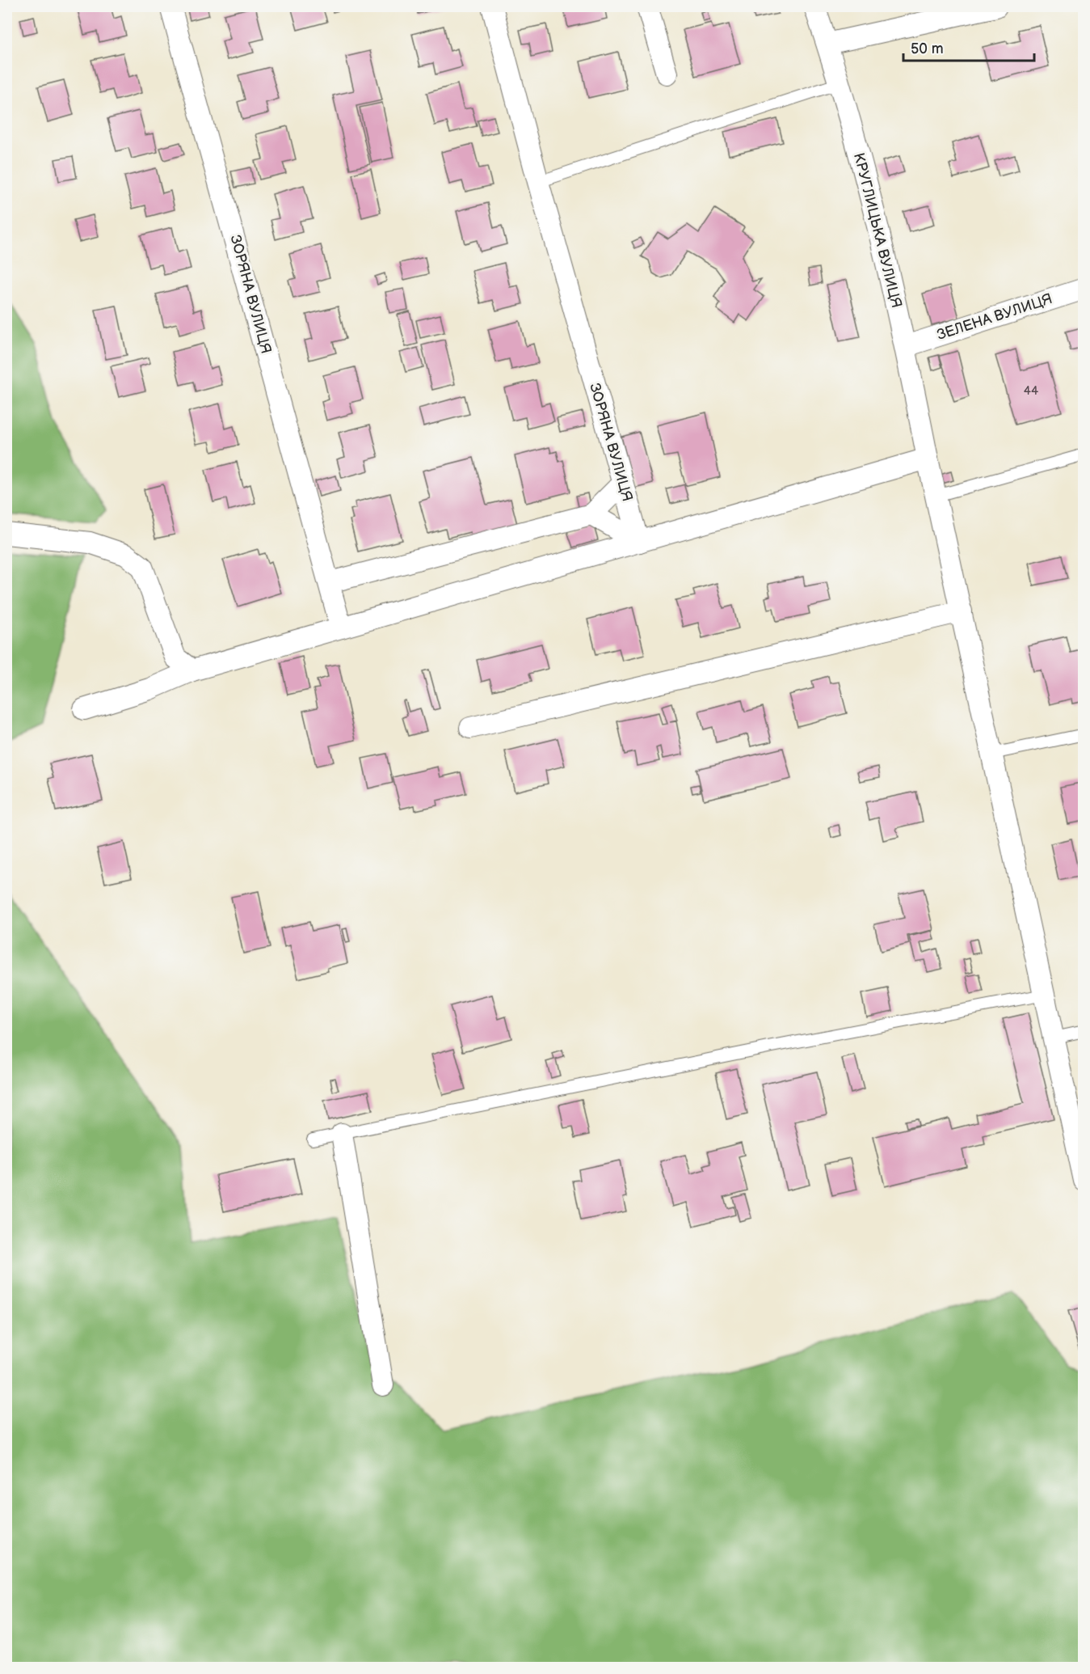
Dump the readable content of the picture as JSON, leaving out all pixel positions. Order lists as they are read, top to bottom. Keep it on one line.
{"streets":{"street":["КРУГЛИЦЬКА ВУЛИЦЯ","ЗОРЯНА ВУЛИЦЯ","ЗЕЛЕНА ВУЛИЦЯ"]},"crossings":[["КРУГЛИЦЬКА ВУЛИЦЯ","ЗЕЛЕНА ВУЛИЦЯ"]],"house_numbers":["44"],"scale_bar":"50 m"}
